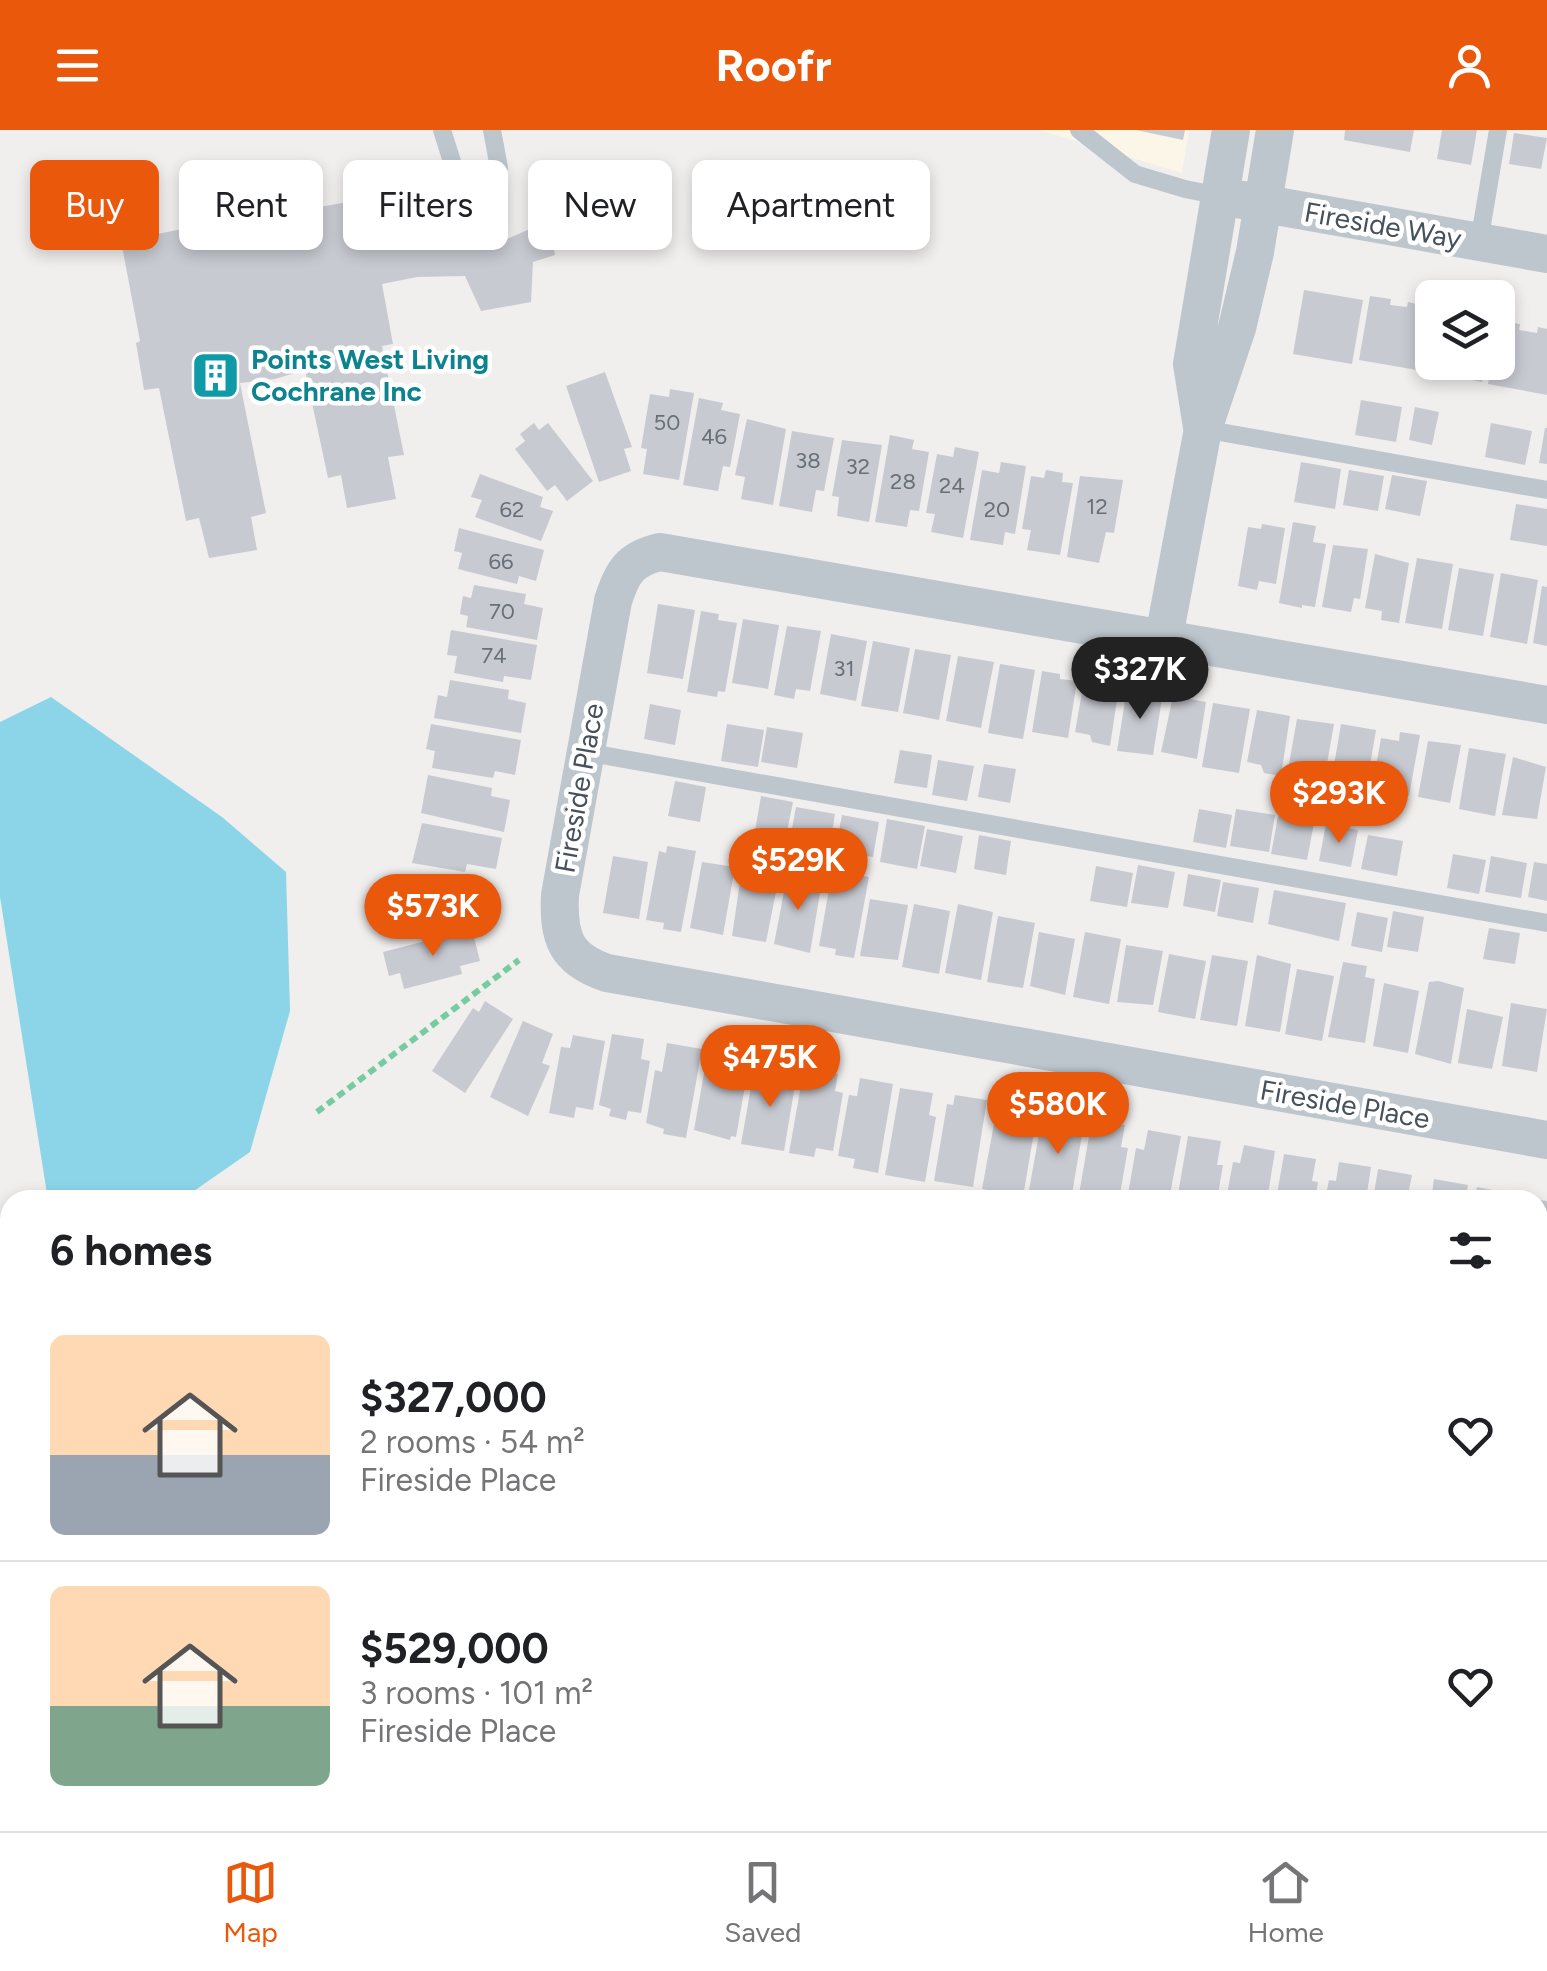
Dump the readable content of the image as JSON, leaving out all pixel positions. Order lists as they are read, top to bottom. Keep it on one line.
{"streets":{"street":["Fireside Way","Fireside Place"]},"places":{"building":["Points West Living Cochrane Inc"]},"house_numbers":["50","46","38","32","28","24","12","62","20","66","70","74","31"],"page":{"header":"Roofr","chip":["Buy","Rent","Filters","New","Apartment"],"price":["$327K","$293K","$529K","$573K","$475K","$580K"],"heading":"6 homes","list":[{"name":"$327,000","note":"2 rooms · 54 m² · Fireside Place"},{"name":"$529,000","note":"3 rooms · 101 m² · Fireside Place"}],"tabs":["Map","Saved","Home"]}}
